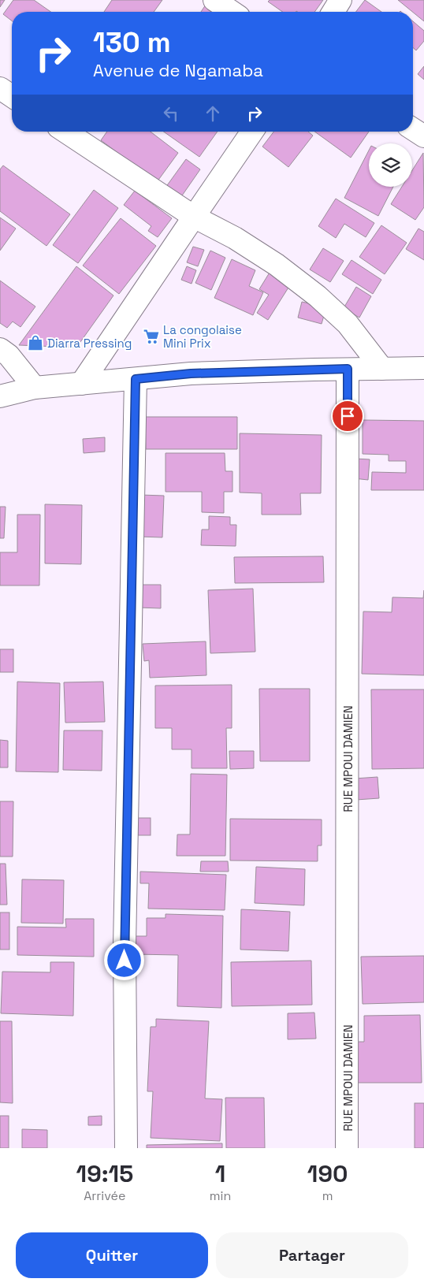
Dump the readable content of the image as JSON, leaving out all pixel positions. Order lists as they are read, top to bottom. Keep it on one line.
{"streets":{"street":["RUE MPOUI DAMIEN"]},"places":{"supermarket":["La congolaise Mini Prix"],"shop":["Diarra Pressing"]},"page":{"turn":["130 m","Avenue de Ngamaba"],"eta":["19:15","Arrivée","1","min","190","m"],"buttons":["Quitter","Partager"]}}
